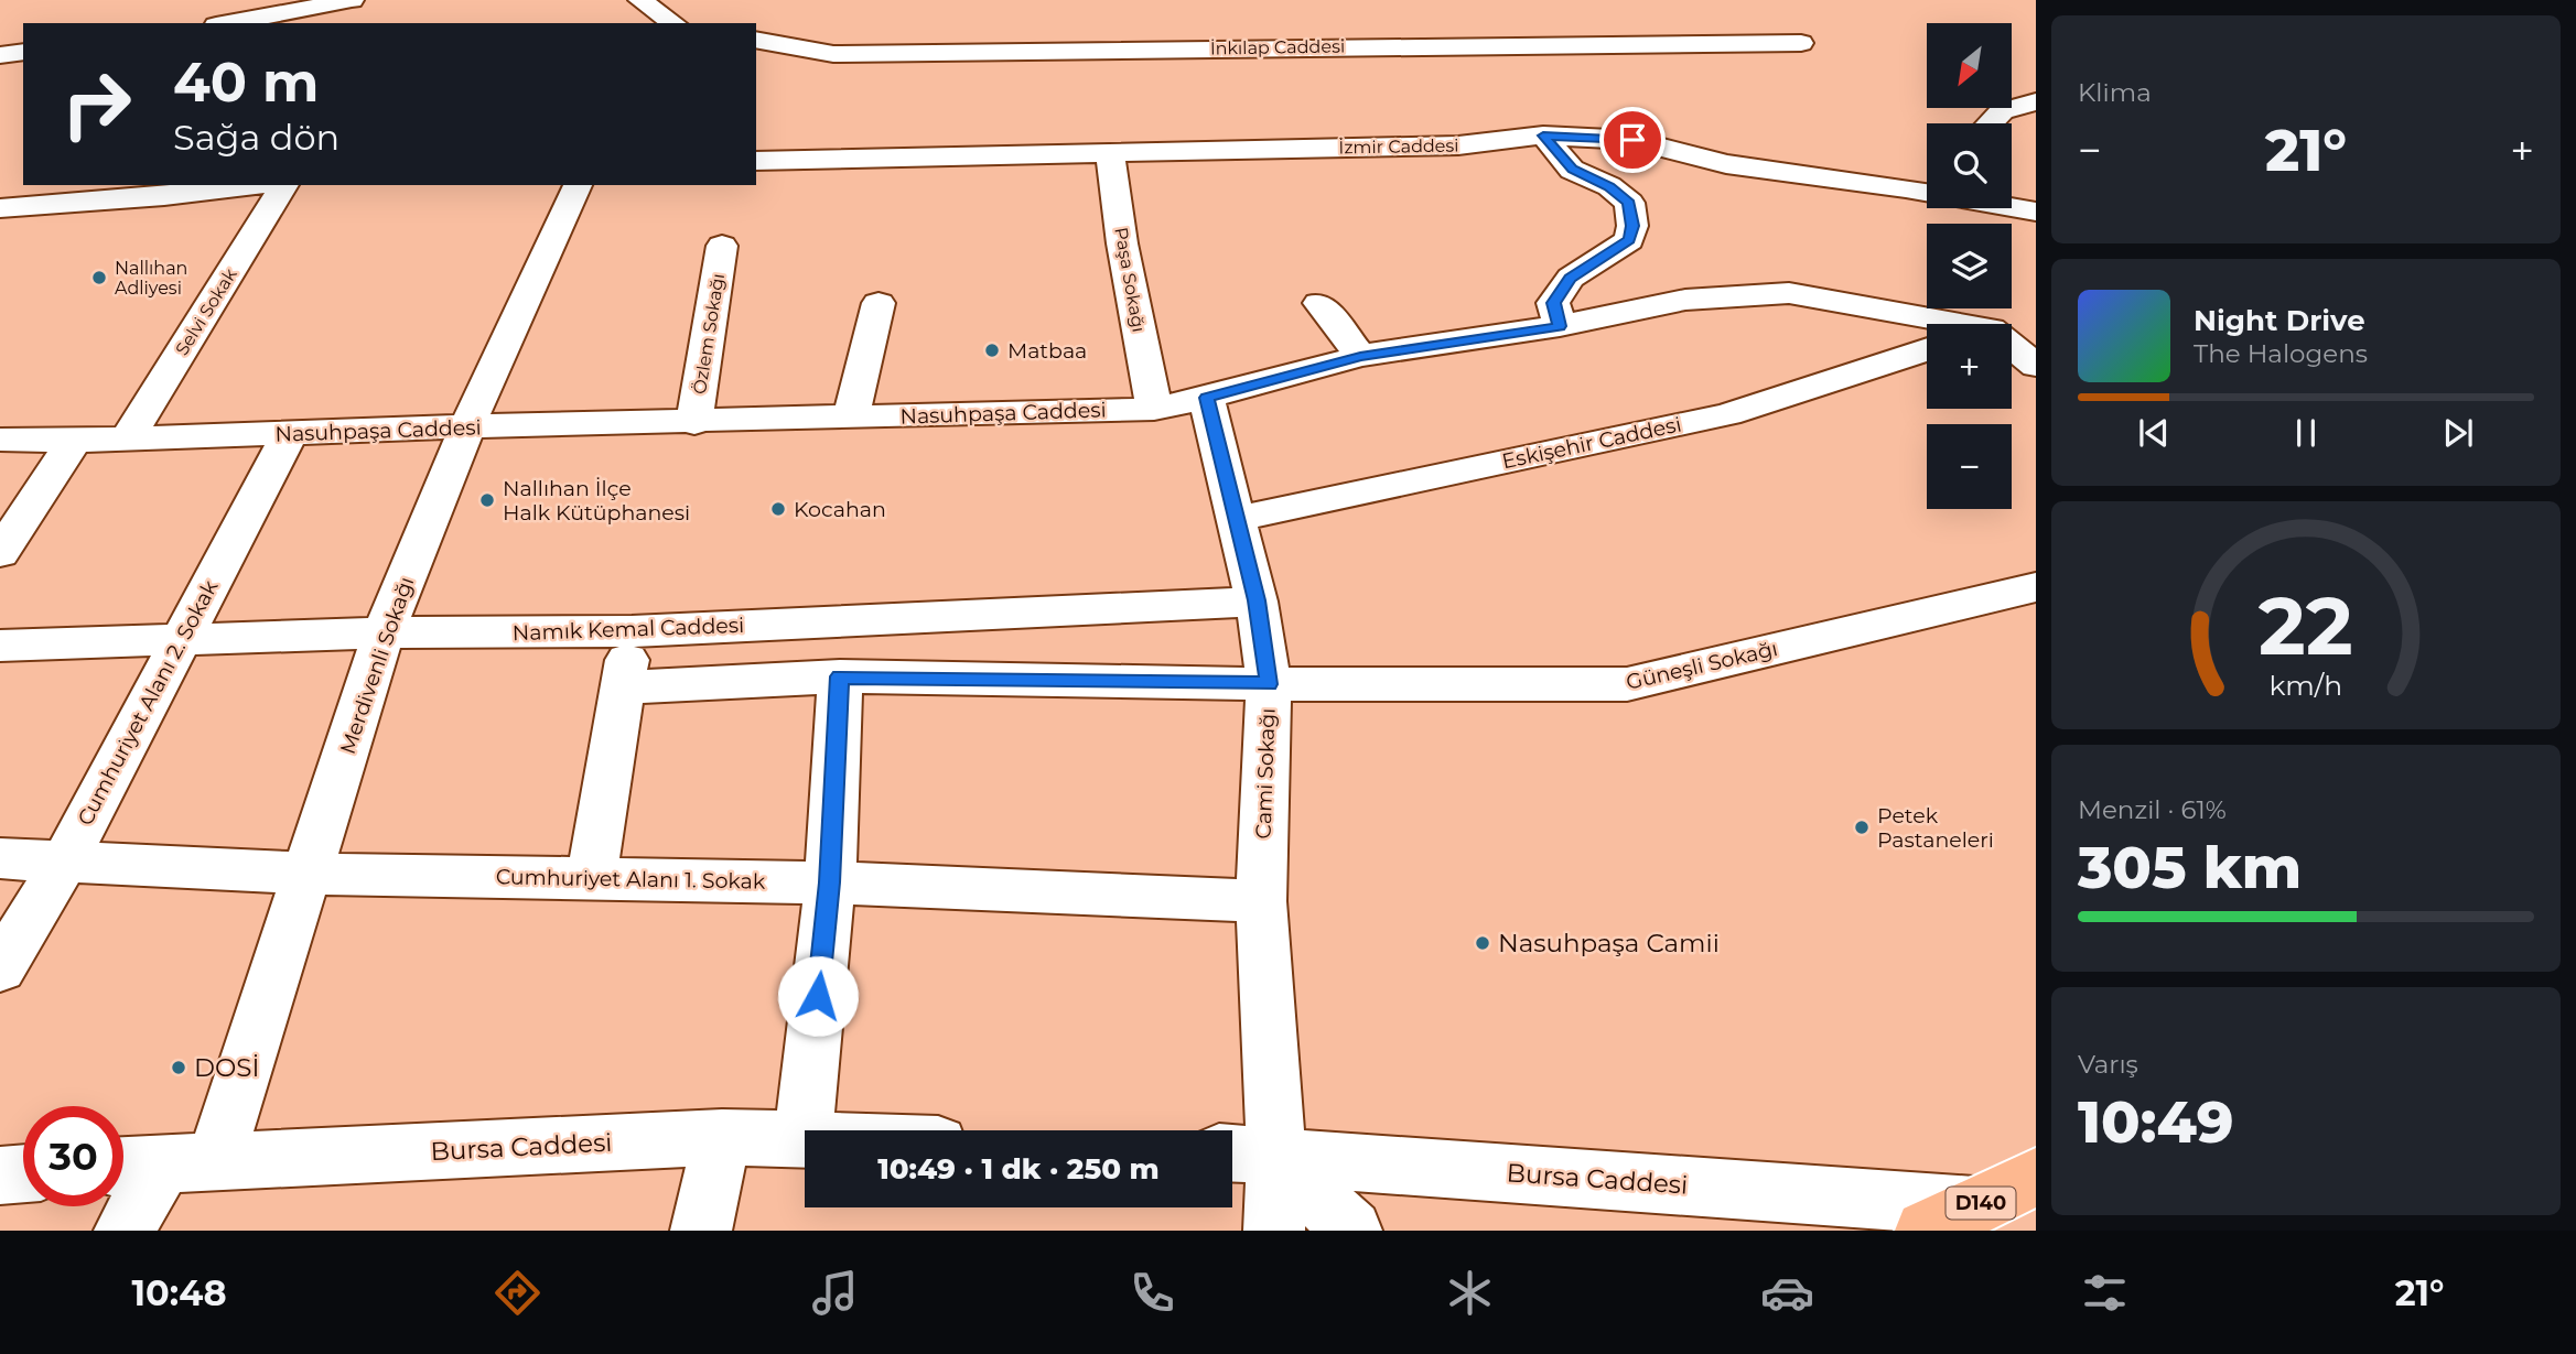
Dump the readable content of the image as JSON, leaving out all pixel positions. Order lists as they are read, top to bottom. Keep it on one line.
{"streets":{"main road":["D140"],"street":["İnkılap Caddesi","İzmir Caddesi","Paşa Sokağı","Selvi Sokak","Özlem Sokağı","Nasuhpaşa Caddesi","Eskişehir Caddesi","Namık Kemal Caddesi","Merdivenli Sokağı","Güneşli Sokağı","Cumhuriyet Alanı 2. Sokak","Cami Sokağı","Cumhuriyet Alanı 1. Sokak","Bursa Caddesi"]},"crossings":[["İzmir Caddesi","Paşa Sokağı"],["Paşa Sokağı","Nasuhpaşa Caddesi"],["Selvi Sokak","Nasuhpaşa Caddesi"],["Özlem Sokağı","Nasuhpaşa Caddesi"],["Nasuhpaşa Caddesi","Merdivenli Sokağı"],["Nasuhpaşa Caddesi","Cumhuriyet Alanı 2. Sokak"],["Nasuhpaşa Caddesi","Cami Sokağı"],["Eskişehir Caddesi","Cami Sokağı"],["Namık Kemal Caddesi","Merdivenli Sokağı"],["Namık Kemal Caddesi","Cumhuriyet Alanı 2. Sokak"],["Namık Kemal Caddesi","Cami Sokağı"],["Merdivenli Sokağı","Cumhuriyet Alanı 1. Sokak"],["Merdivenli Sokağı","Bursa Caddesi"],["Güneşli Sokağı","Cami Sokağı"],["Cumhuriyet Alanı 2. Sokak","Cumhuriyet Alanı 1. Sokak"],["Cami Sokağı","Cumhuriyet Alanı 1. Sokak"],["Cami Sokağı","Bursa Caddesi"],["Bursa Caddesi","D140"]],"places":["Nallıhan Adliyesi","Matbaa","Nallıhan İlçe Halk Kütüphanesi","Kocahan","Petek Pastaneleri","Nasuhpaşa Camii","DOSİ"],"north":"bottom left","page":{"tile":["Klima",["Menzil · 61%","305 km"],["Varış","10:49"]],"map_buttons":["+","−"],"turn":["40 m","Sağa dön"],"heat":["−","21°","+"],"song":["Night Drive","The Halogens"],"limit":"30","trip":"10:49 · 1 dk · 250 m","tabs":["10:48","21°"],"gauge":["22","km/h"]}}
